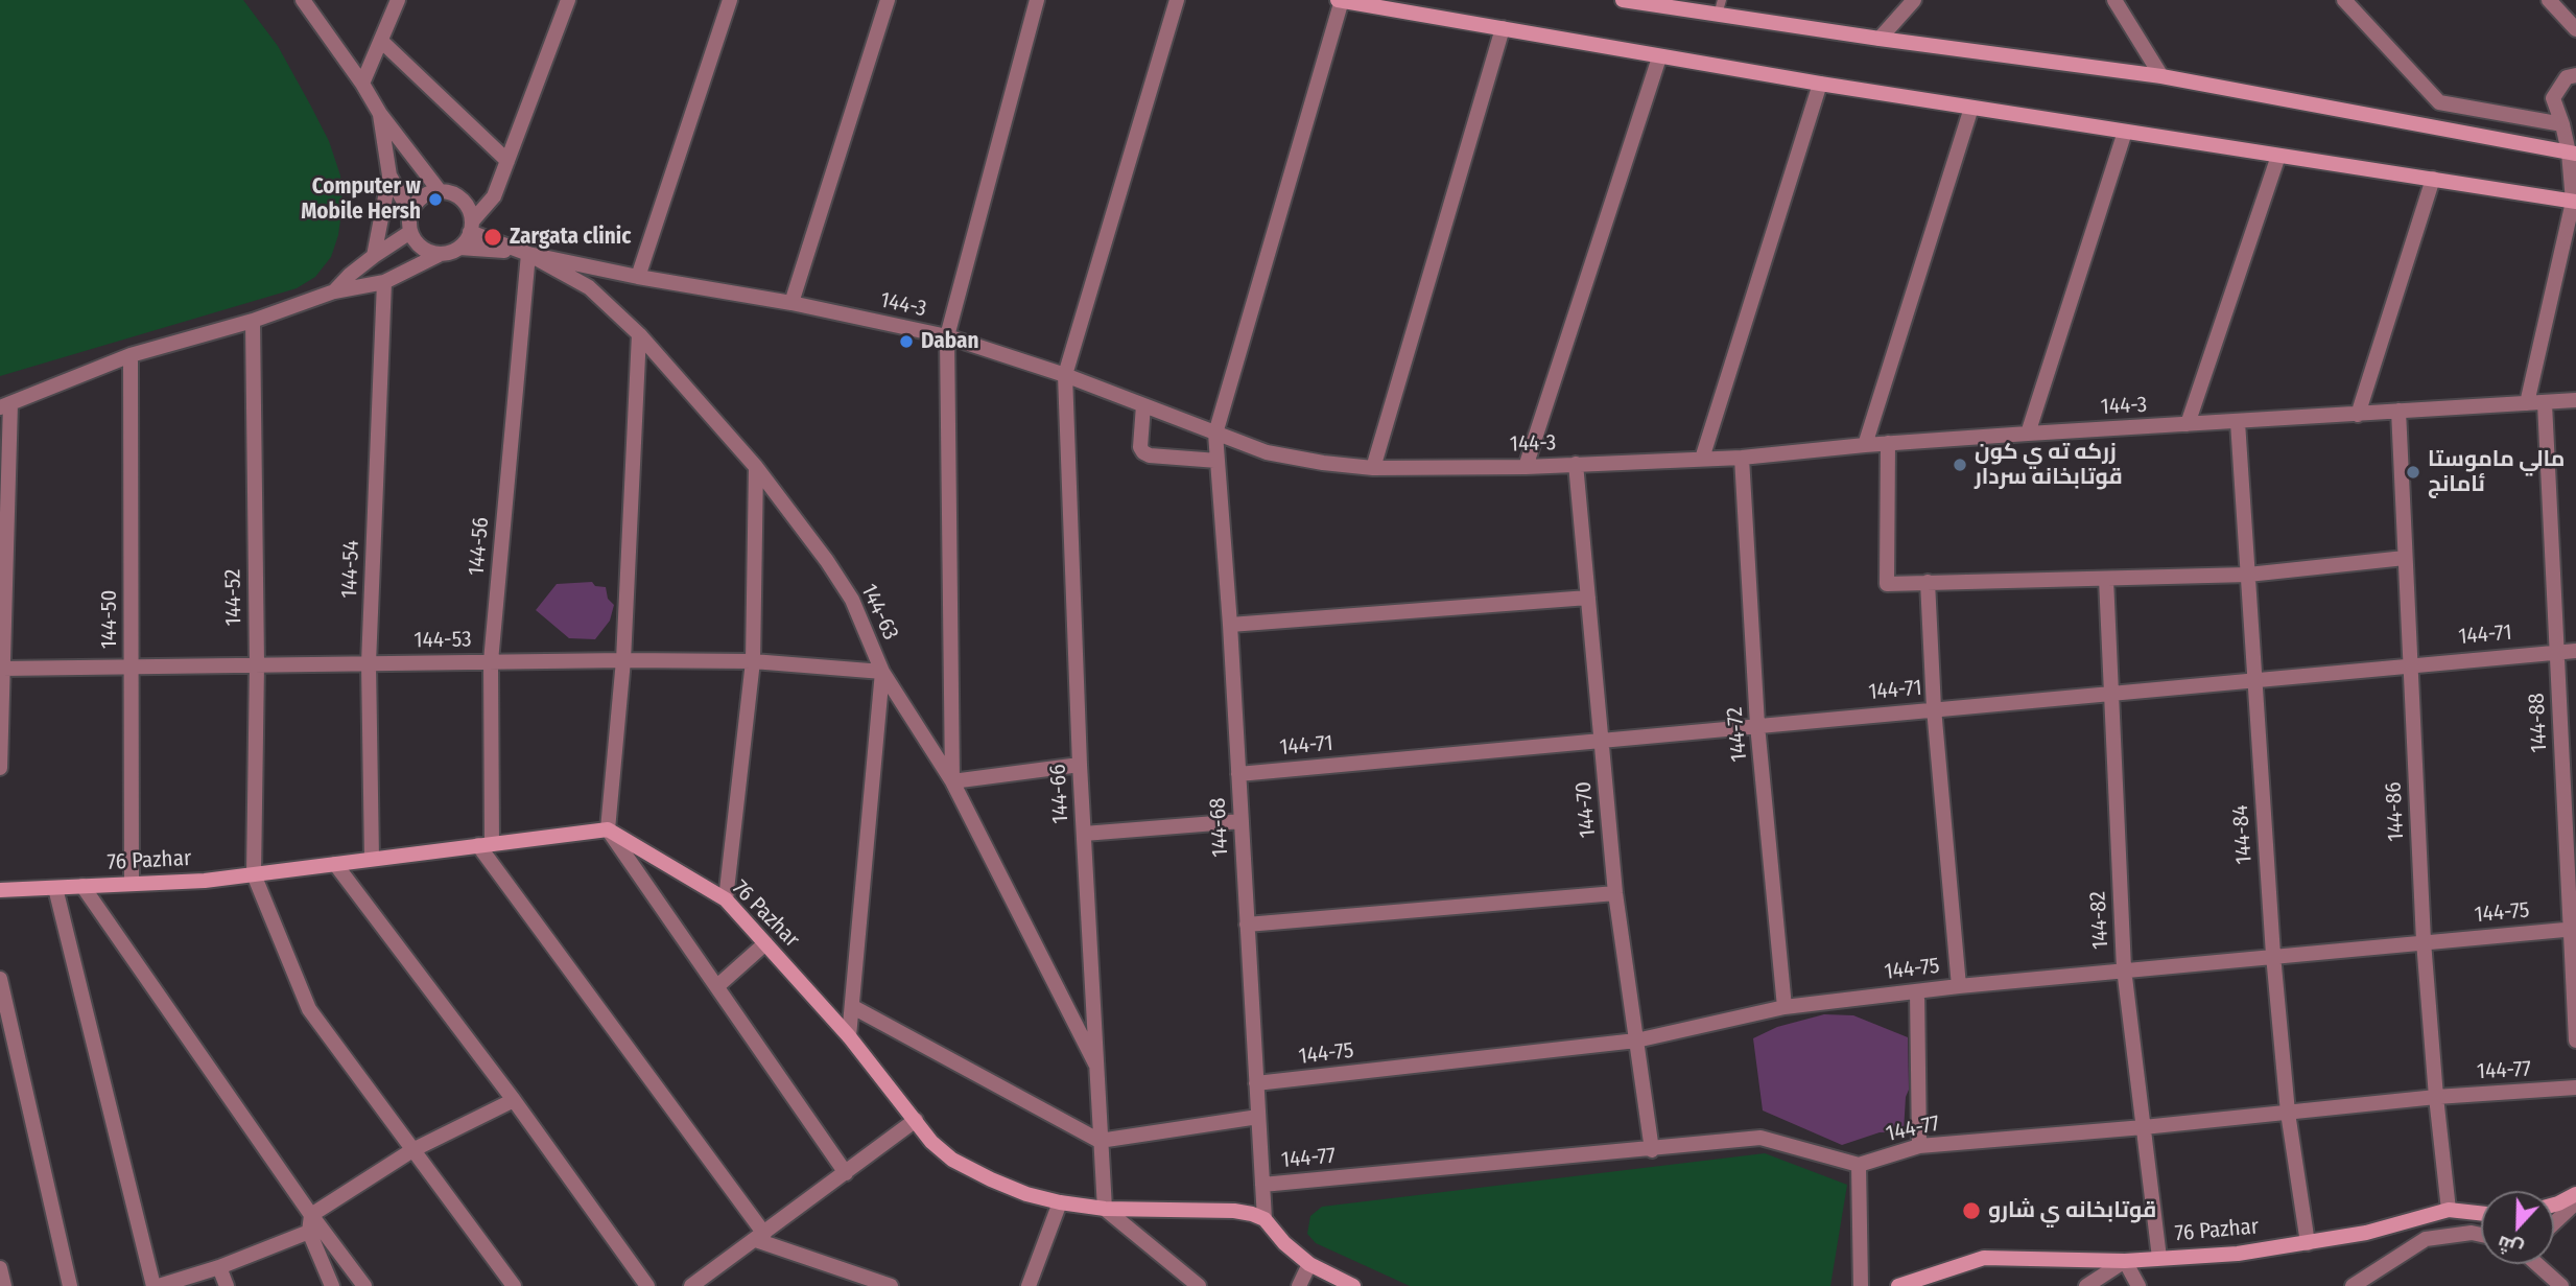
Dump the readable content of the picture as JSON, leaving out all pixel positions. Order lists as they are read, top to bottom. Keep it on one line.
{"streets":{"street":["144-3","144-56","144-54","144-52","144-63","144-50","144-71","144-53","144-88","144-72","144-66","144-70","144-86","144-68","144-84","76 Pazhar","144-75","144-82","144-77"]},"crossings":[["144-3","144-56"],["144-3","144-63"],["144-3","144-88"],["144-3","144-72"],["144-3","144-66"],["144-3","144-70"],["144-3","144-86"],["144-3","144-68"],["144-3","144-84"],["144-56","144-63"],["144-56","144-53"],["144-56","76 Pazhar"],["144-54","144-53"],["144-54","76 Pazhar"],["144-52","144-53"],["144-52","76 Pazhar"],["144-63","144-53"],["144-63","144-66"],["144-50","144-53"],["144-50","76 Pazhar"],["144-71","144-88"],["144-71","144-72"],["144-71","144-70"],["144-71","144-86"],["144-71","144-68"],["144-71","144-84"],["144-71","144-82"],["144-88","144-75"],["144-72","144-75"],["144-66","76 Pazhar"],["144-70","144-75"],["144-70","144-77"],["144-86","76 Pazhar"],["144-86","144-75"],["144-86","144-77"],["144-68","76 Pazhar"],["144-68","144-75"],["144-68","144-77"],["144-84","76 Pazhar"],["144-84","144-75"],["144-84","144-77"],["76 Pazhar","144-82"],["144-75","144-82"],["144-82","144-77"]],"places":["Computer w Mobile Hersh","Zargata clinic","Daban","زركه ته ي كون قوتابخانه سردار","مالي ماموستا ئامانج","قوتابخانه ي شارو"],"north":"bottom"}
